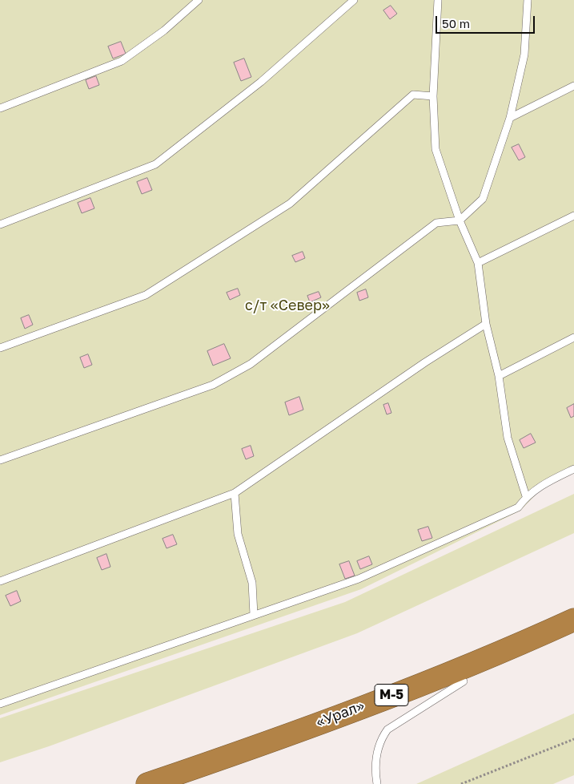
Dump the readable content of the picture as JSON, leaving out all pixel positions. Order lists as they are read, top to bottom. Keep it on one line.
{"streets":{"highway":["М-5","«Урал»"]},"parks":["с/т «Север»"],"scale_bar":"50 m"}
